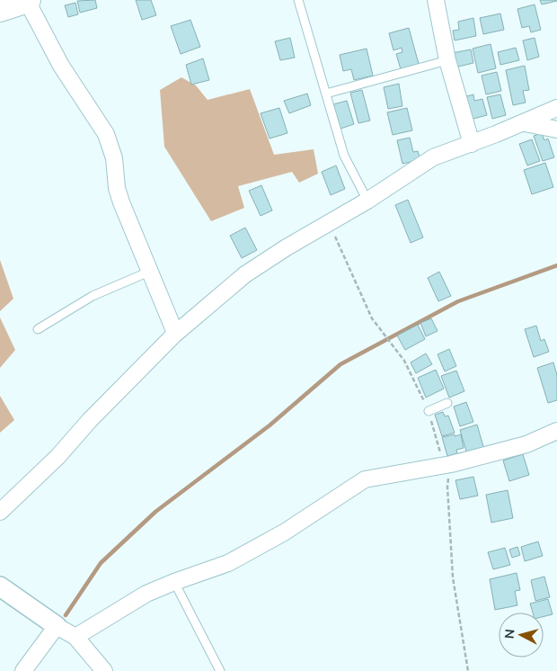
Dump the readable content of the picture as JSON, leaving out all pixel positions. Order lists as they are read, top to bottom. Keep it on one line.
{"north":"left"}
